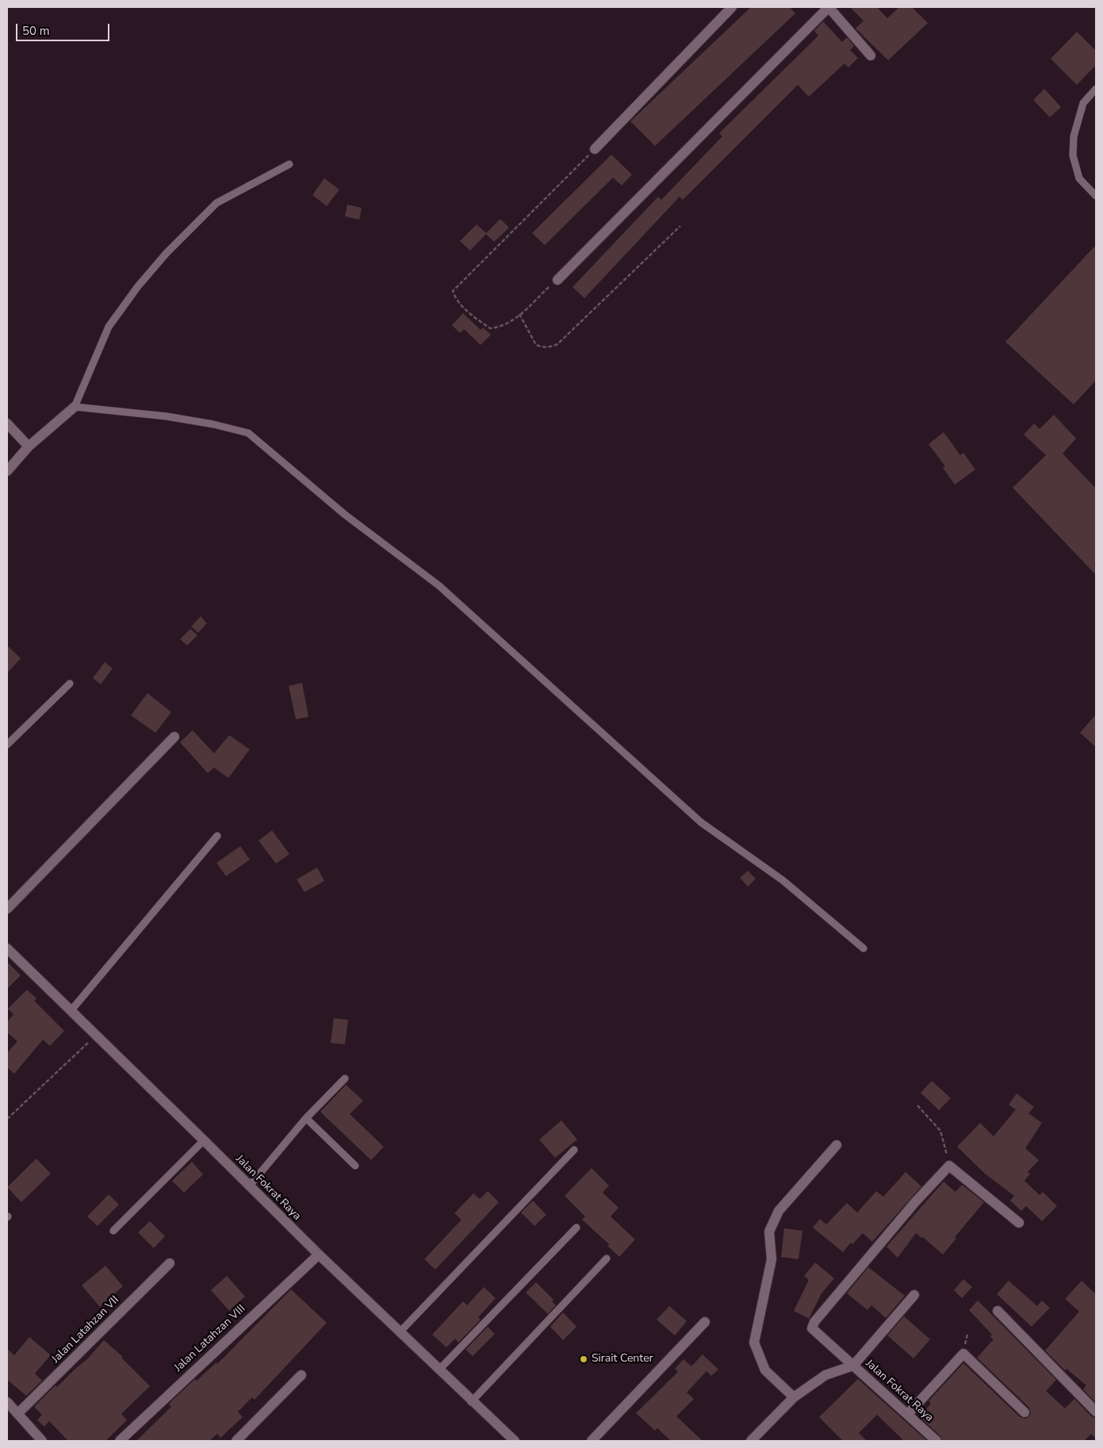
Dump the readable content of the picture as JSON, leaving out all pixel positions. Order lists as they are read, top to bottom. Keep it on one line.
{"streets":{"street":["Jalan Fokrat Raya","Jalan Latahzan VII","Jalan Latahzan VIII"]},"crossings":[["Jalan Fokrat Raya","Jalan Latahzan VIII"]],"places":["Sirait Center"],"scale_bar":"50 m"}
